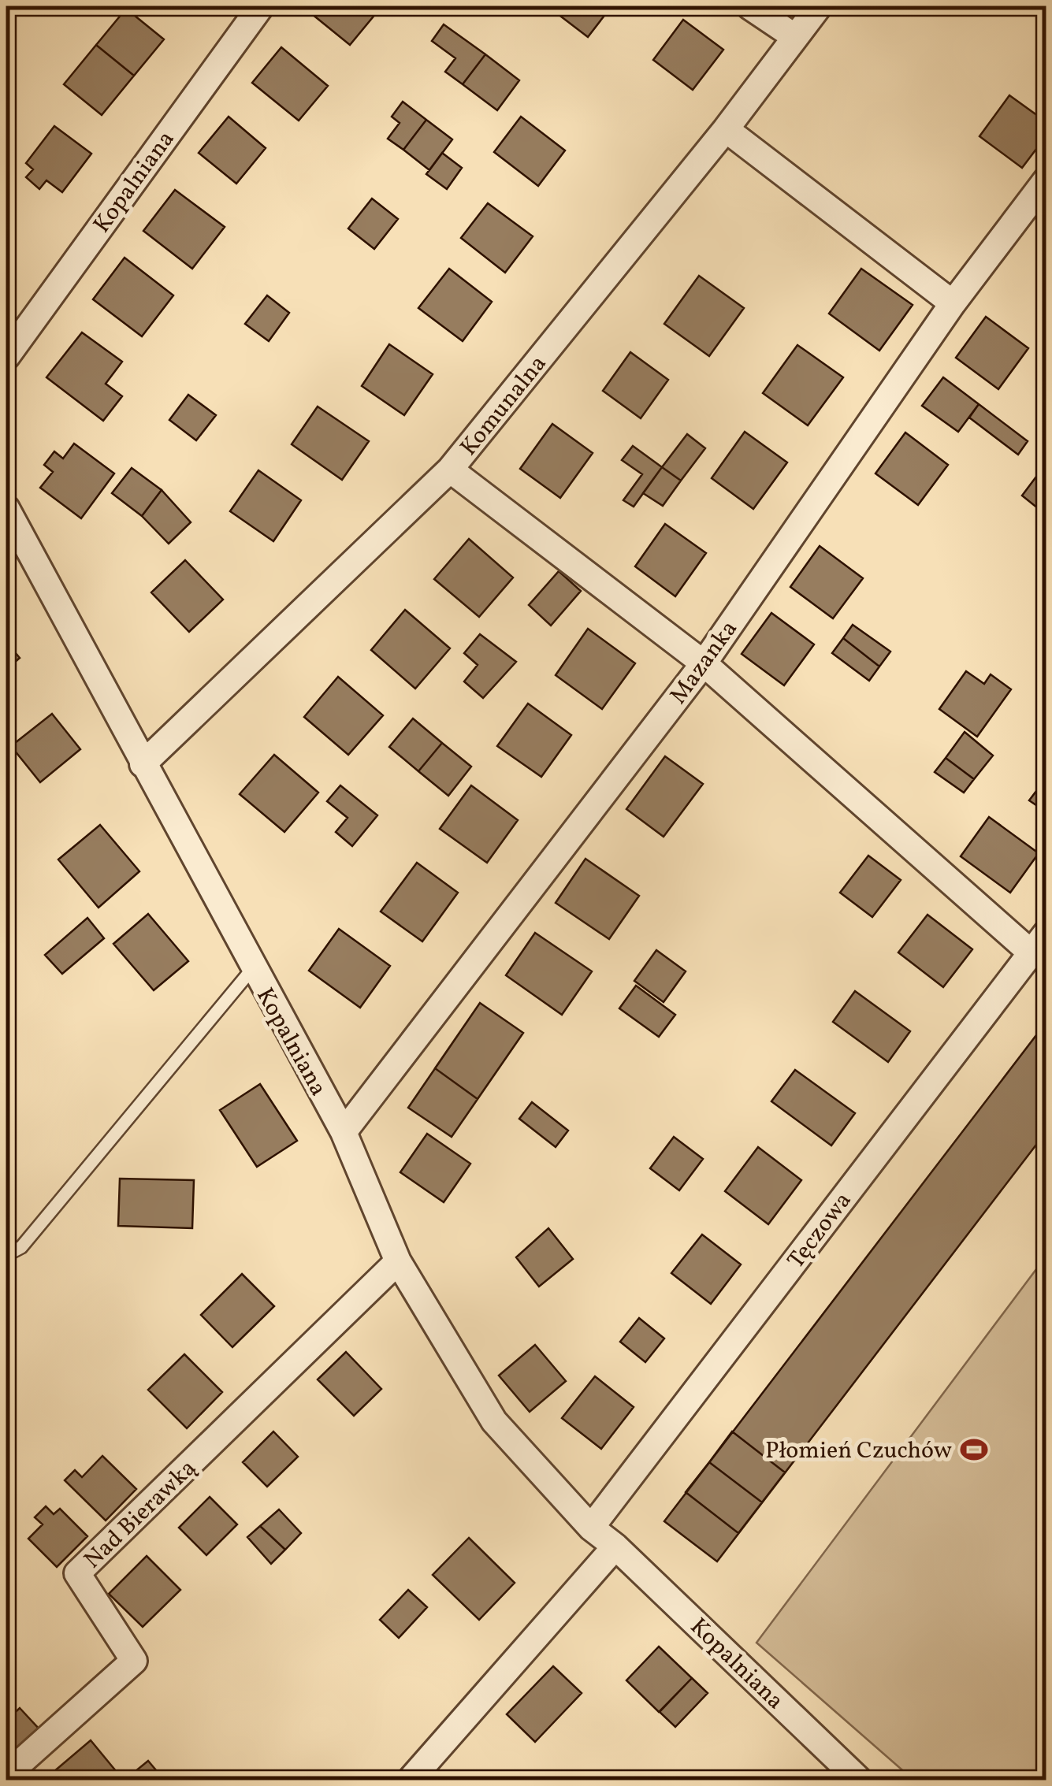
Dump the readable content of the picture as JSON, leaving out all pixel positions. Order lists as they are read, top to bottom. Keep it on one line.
{"streets":{"street":["Kopalniana","Komunalna","Mazanka","Tęczowa","Nad Bierawką"]},"crossings":[["Kopalniana","Komunalna"],["Kopalniana","Mazanka"],["Kopalniana","Tęczowa"],["Kopalniana","Nad Bierawką"]],"places":{"sports":["Płomień Czuchów"]}}
